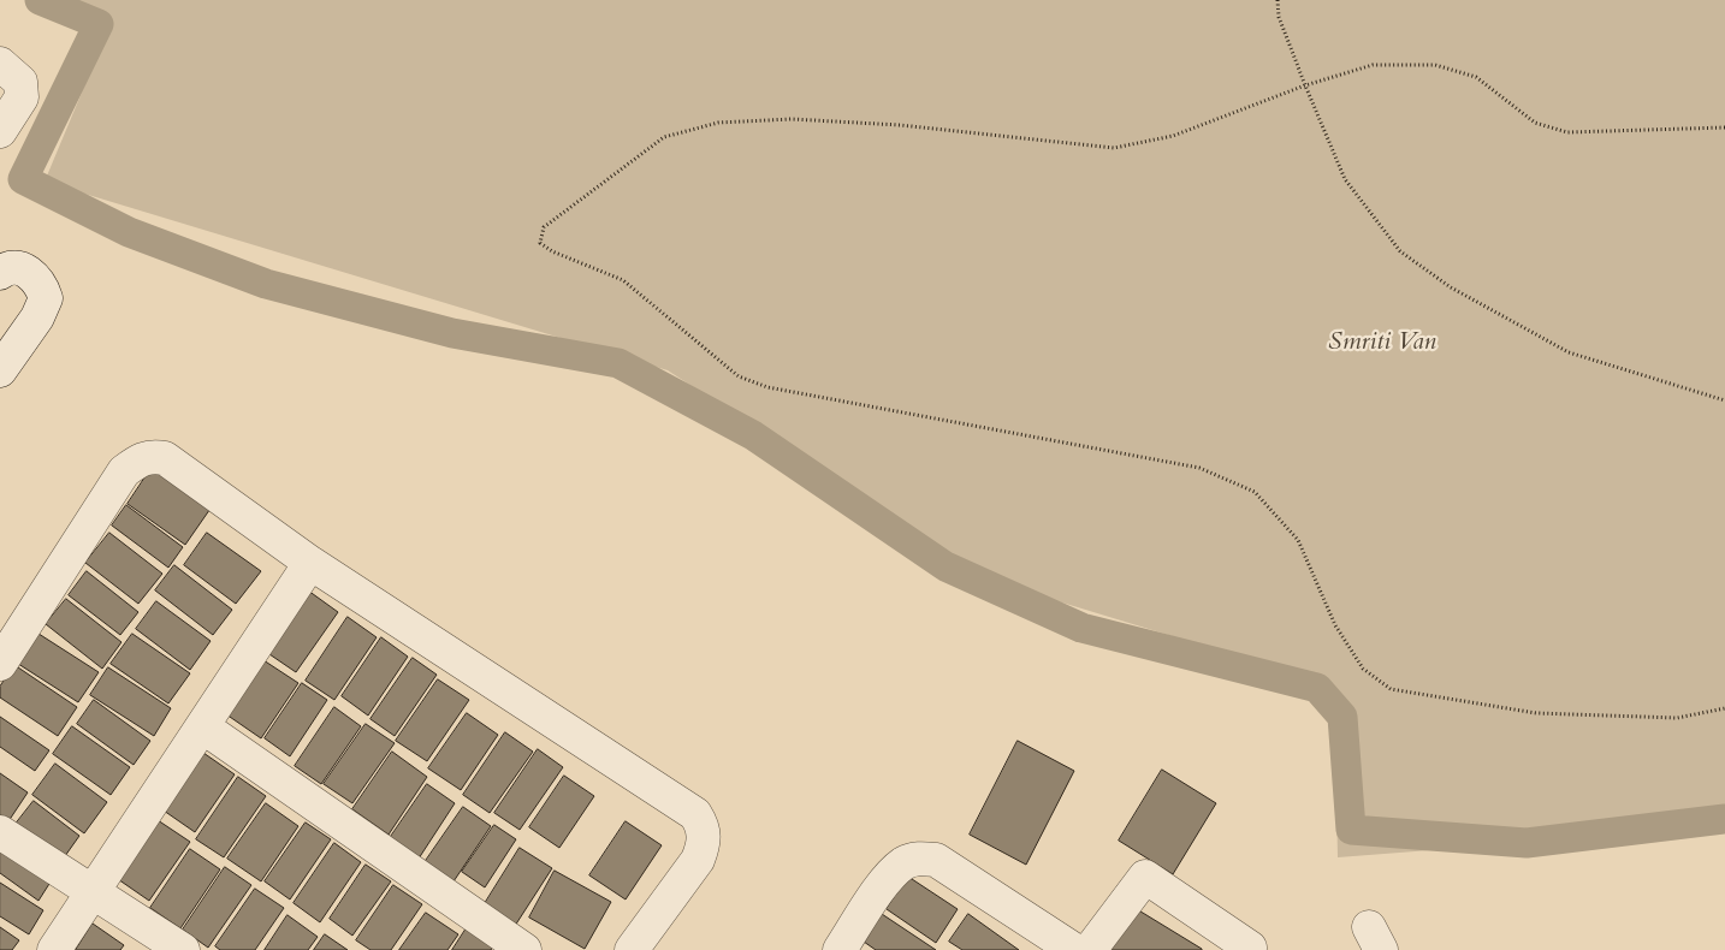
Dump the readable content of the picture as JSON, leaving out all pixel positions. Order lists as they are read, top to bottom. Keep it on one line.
{"parks":["Smriti Van"]}
